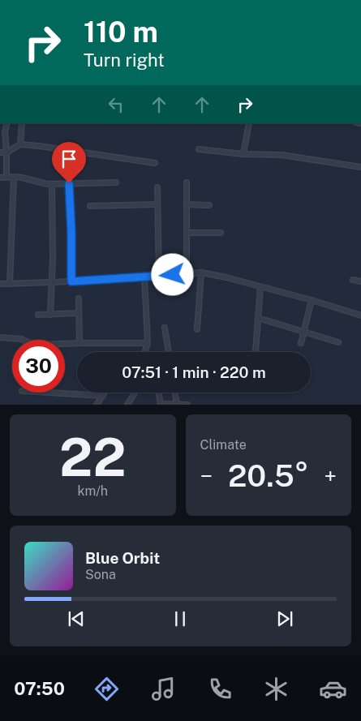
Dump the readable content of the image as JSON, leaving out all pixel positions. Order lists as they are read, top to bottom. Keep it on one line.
{"page":{"turn":["110 m","Turn right"],"limit":"30","trip":"07:51 · 1 min · 220 m","tile":[["22","km/h"],"Climate"],"heat":["−","20.5°","+"],"song":["Blue Orbit","Sona"],"tabs":"07:50"}}
